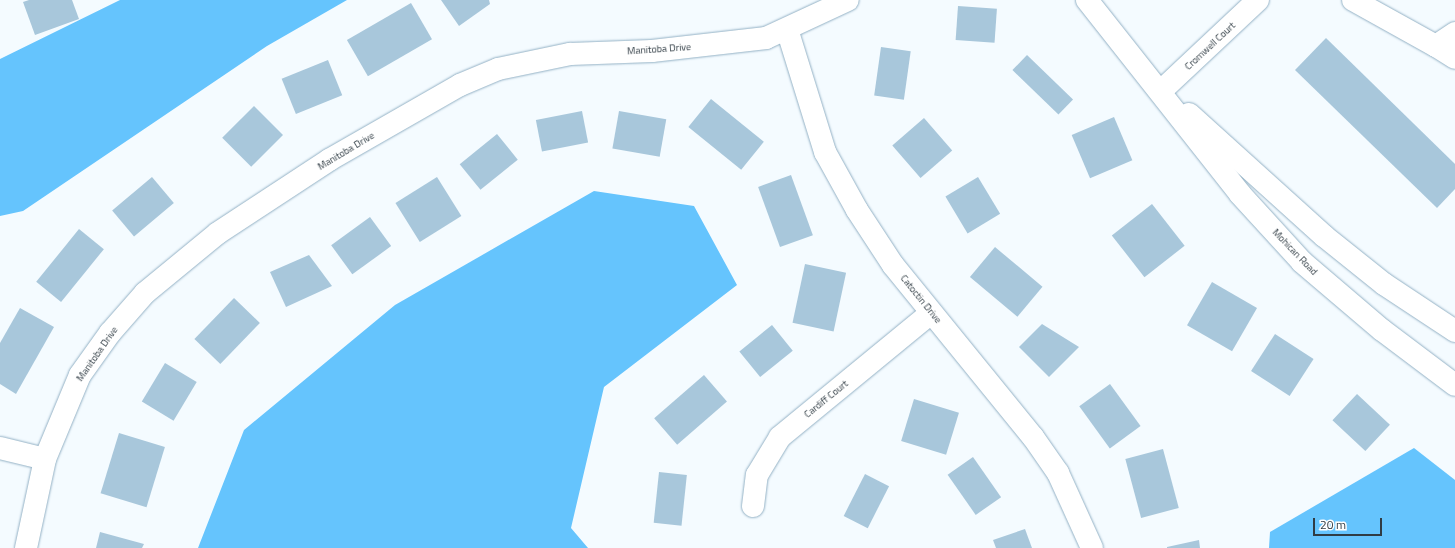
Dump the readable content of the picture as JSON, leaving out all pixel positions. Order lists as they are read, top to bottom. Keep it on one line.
{"streets":{"street":["Cromwell Court","Manitoba Drive","Mohican Road","Catoctin Drive","Cardiff Court"]},"crossings":[["Cromwell Court","Mohican Road"],["Manitoba Drive","Catoctin Drive"],["Catoctin Drive","Cardiff Court"]],"scale_bar":"20 m"}
